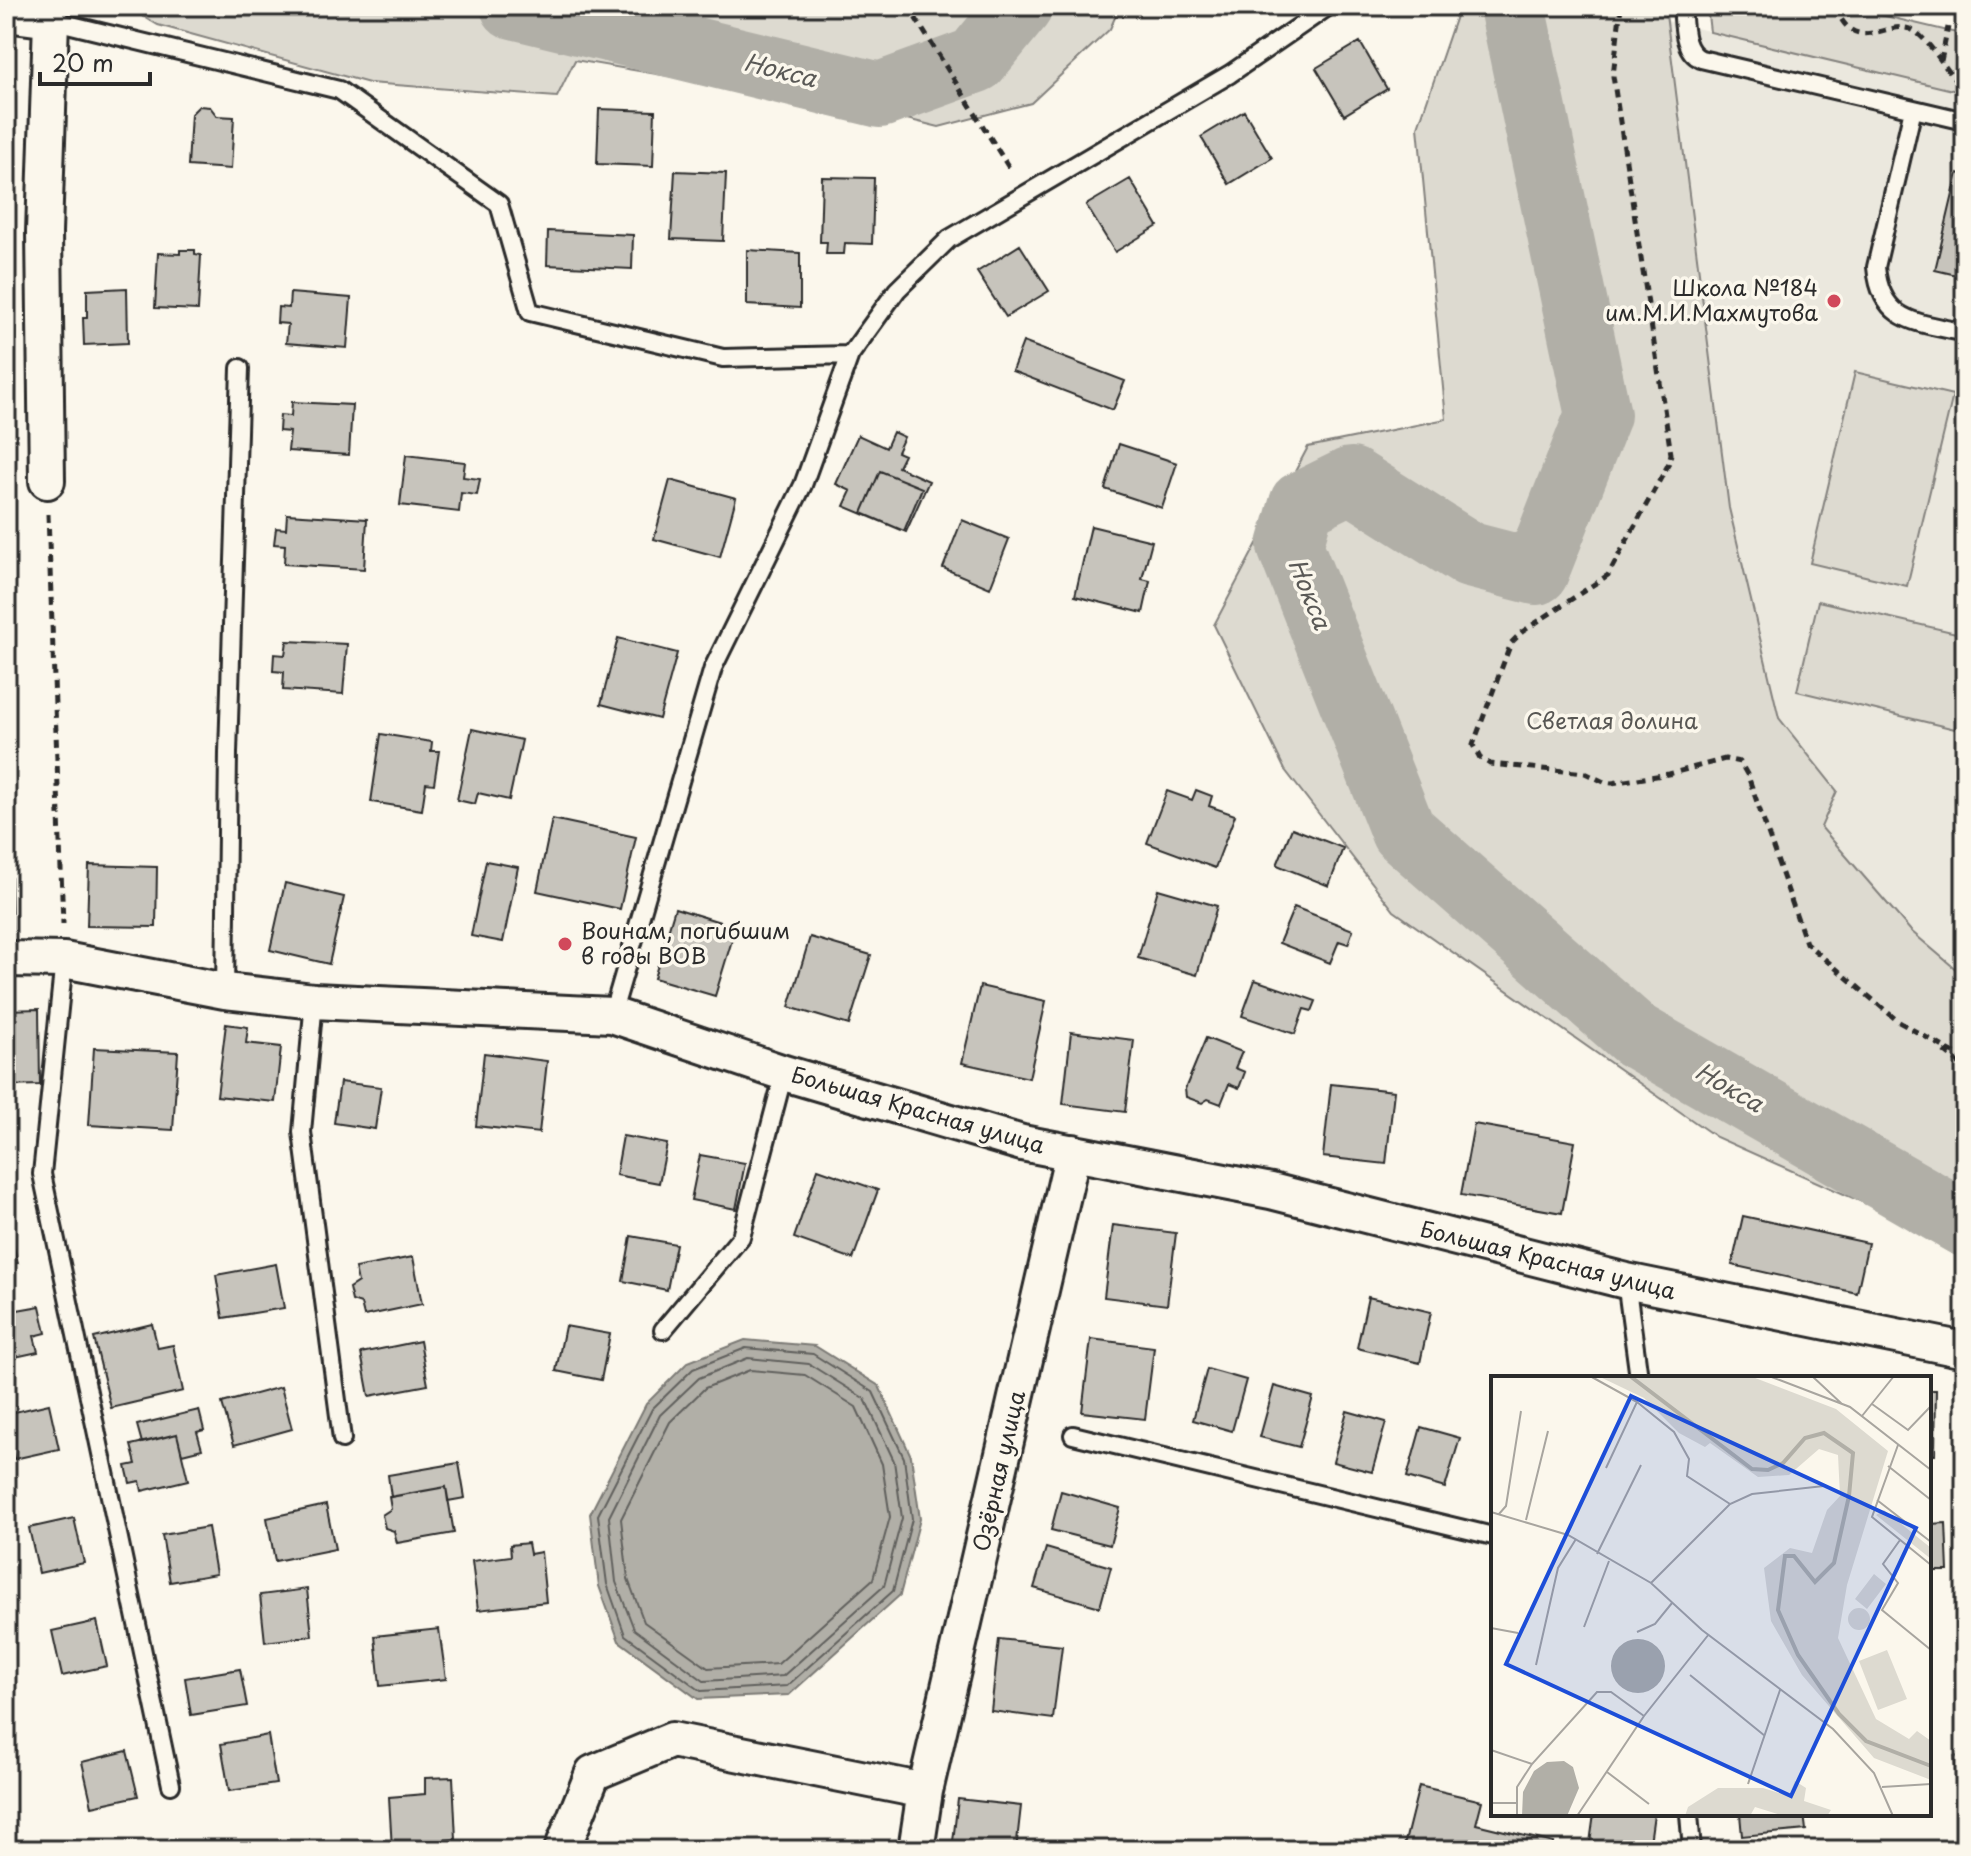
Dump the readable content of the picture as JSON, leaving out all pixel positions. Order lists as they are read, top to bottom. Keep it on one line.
{"streets":{"street":["Большая Красная улица","Озёрная улица"]},"crossings":[["Большая Красная улица","Озёрная улица"]],"water":["Нокса"],"parks":["Светлая долина"],"places":["Школа №184 им.М.И.Махмутова","Воинам, погибшим в годы ВОВ"],"scale_bar":"20 m"}
